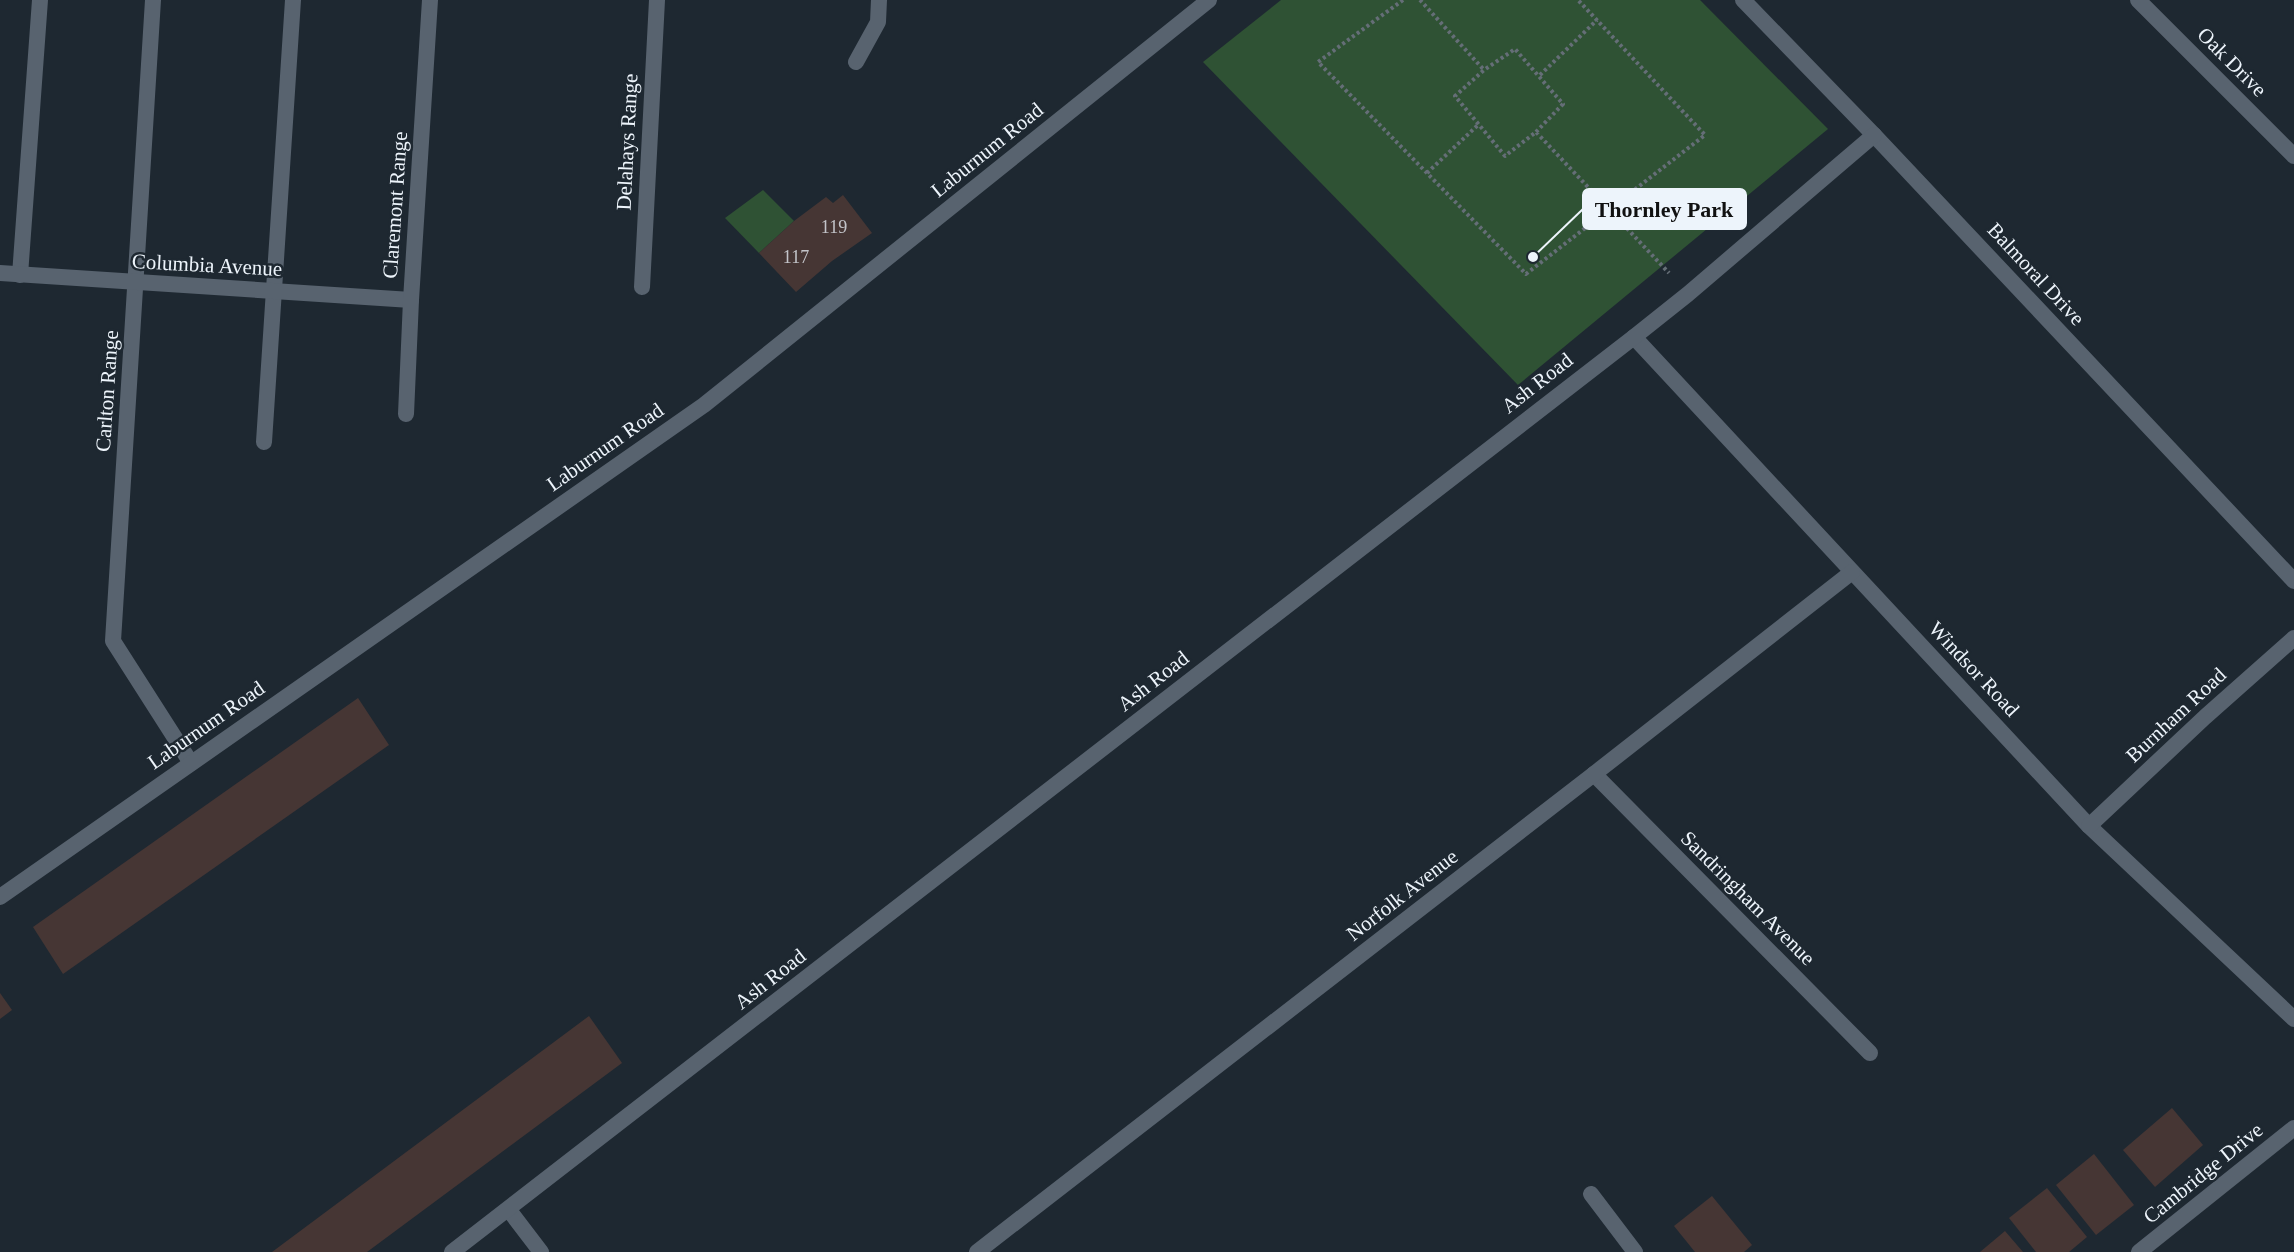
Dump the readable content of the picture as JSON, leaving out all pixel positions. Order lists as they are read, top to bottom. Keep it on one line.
{"streets":{"street":["Oak Drive","Delahays Range","Laburnum Road","Claremont Range","Columbia Avenue","Balmoral Drive","Ash Road","Carlton Range","Windsor Road","Burnham Road","Norfolk Avenue","Sandringham Avenue","Cambridge Drive"]},"crossings":[["Laburnum Road","Carlton Range"],["Claremont Range","Columbia Avenue"],["Columbia Avenue","Carlton Range"],["Balmoral Drive","Ash Road"],["Ash Road","Windsor Road"],["Windsor Road","Burnham Road"],["Windsor Road","Norfolk Avenue"],["Norfolk Avenue","Sandringham Avenue"]],"places":["Thornley Park"],"house_numbers":["119","117"]}
